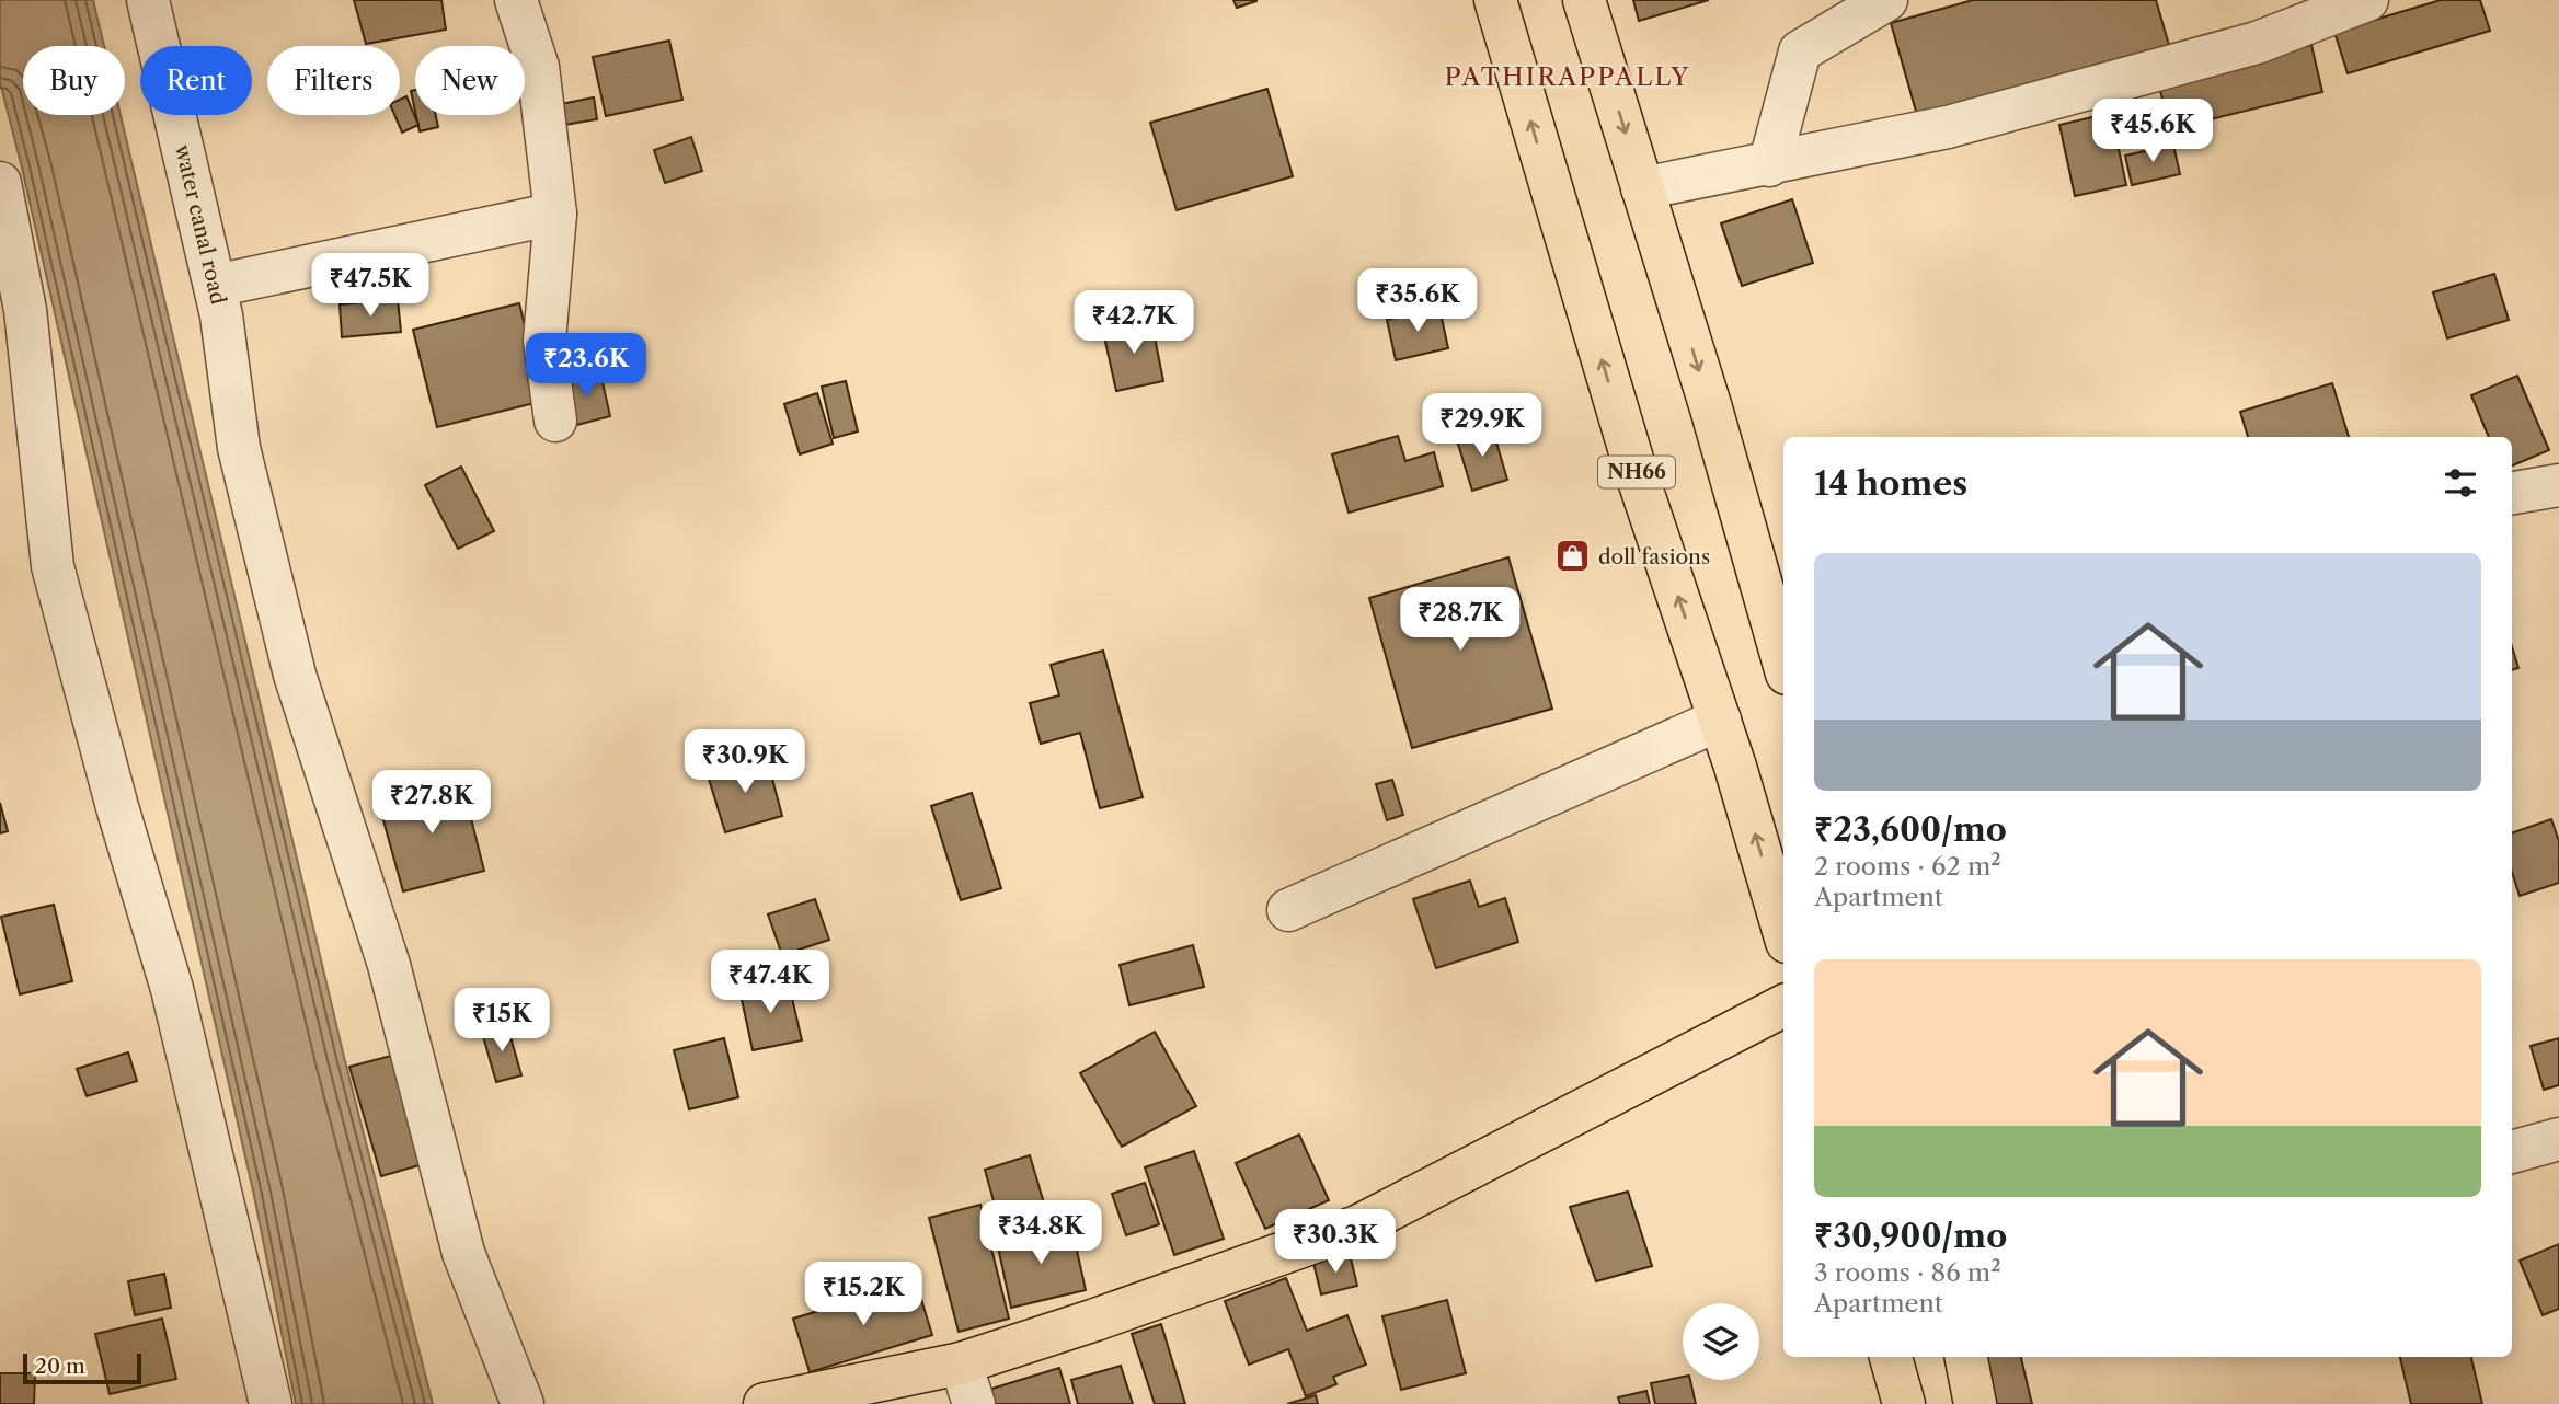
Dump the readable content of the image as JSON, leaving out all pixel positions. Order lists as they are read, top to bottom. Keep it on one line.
{"streets":{"main road":["NH66"],"street":["water canal road"]},"districts":["PATHIRAPPALLY"],"places":{"shop":["doll fasions"]},"scale_bar":"20 m","page":{"chip":["Buy","Rent","Filters","New"],"price":["₹45.6K","₹47.5K","₹35.6K","₹42.7K","₹23.6K","₹29.9K","₹28.7K","₹30.9K","₹27.8K","₹47.4K","₹15K","₹34.8K","₹30.3K","₹15.2K"],"heading":"14 homes","list":[{"name":"₹23,600/mo","note":"2 rooms · 62 m² · Apartment"},{"name":"₹30,900/mo","note":"3 rooms · 86 m² · Apartment"}],"scale":"20 m"}}
